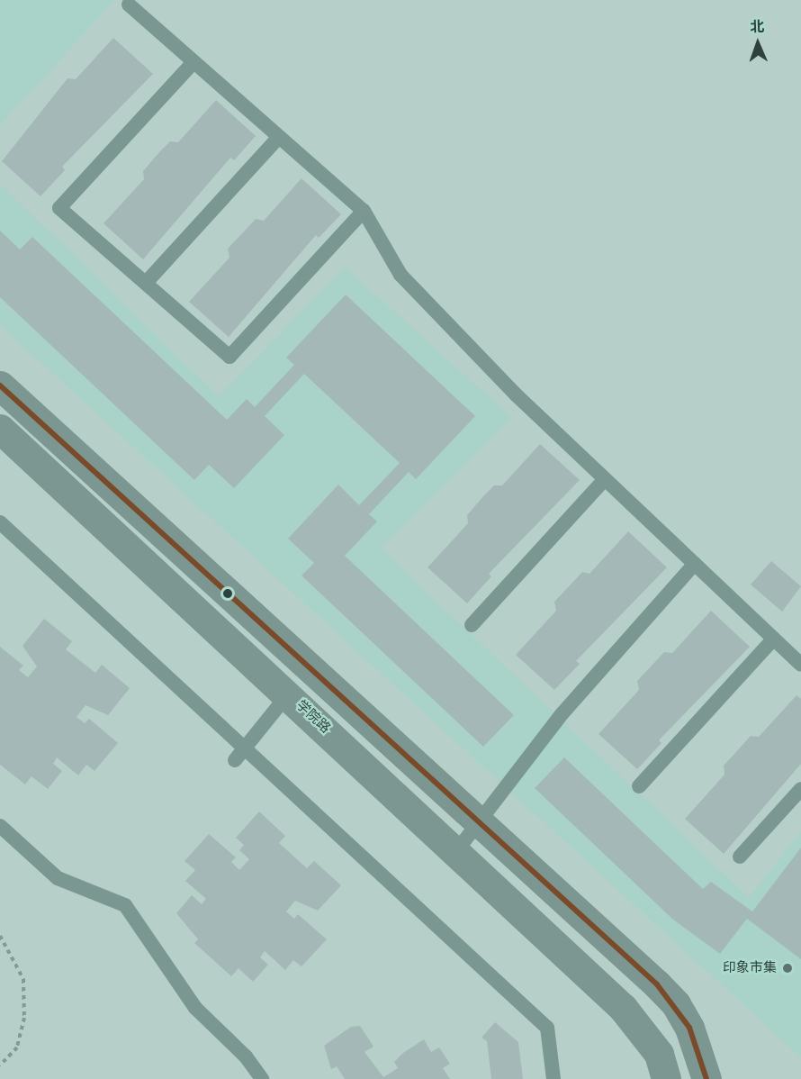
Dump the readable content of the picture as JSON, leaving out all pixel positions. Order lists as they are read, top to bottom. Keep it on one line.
{"streets":{"street":["学院路"]},"places":["印象市集"],"north":"top"}
